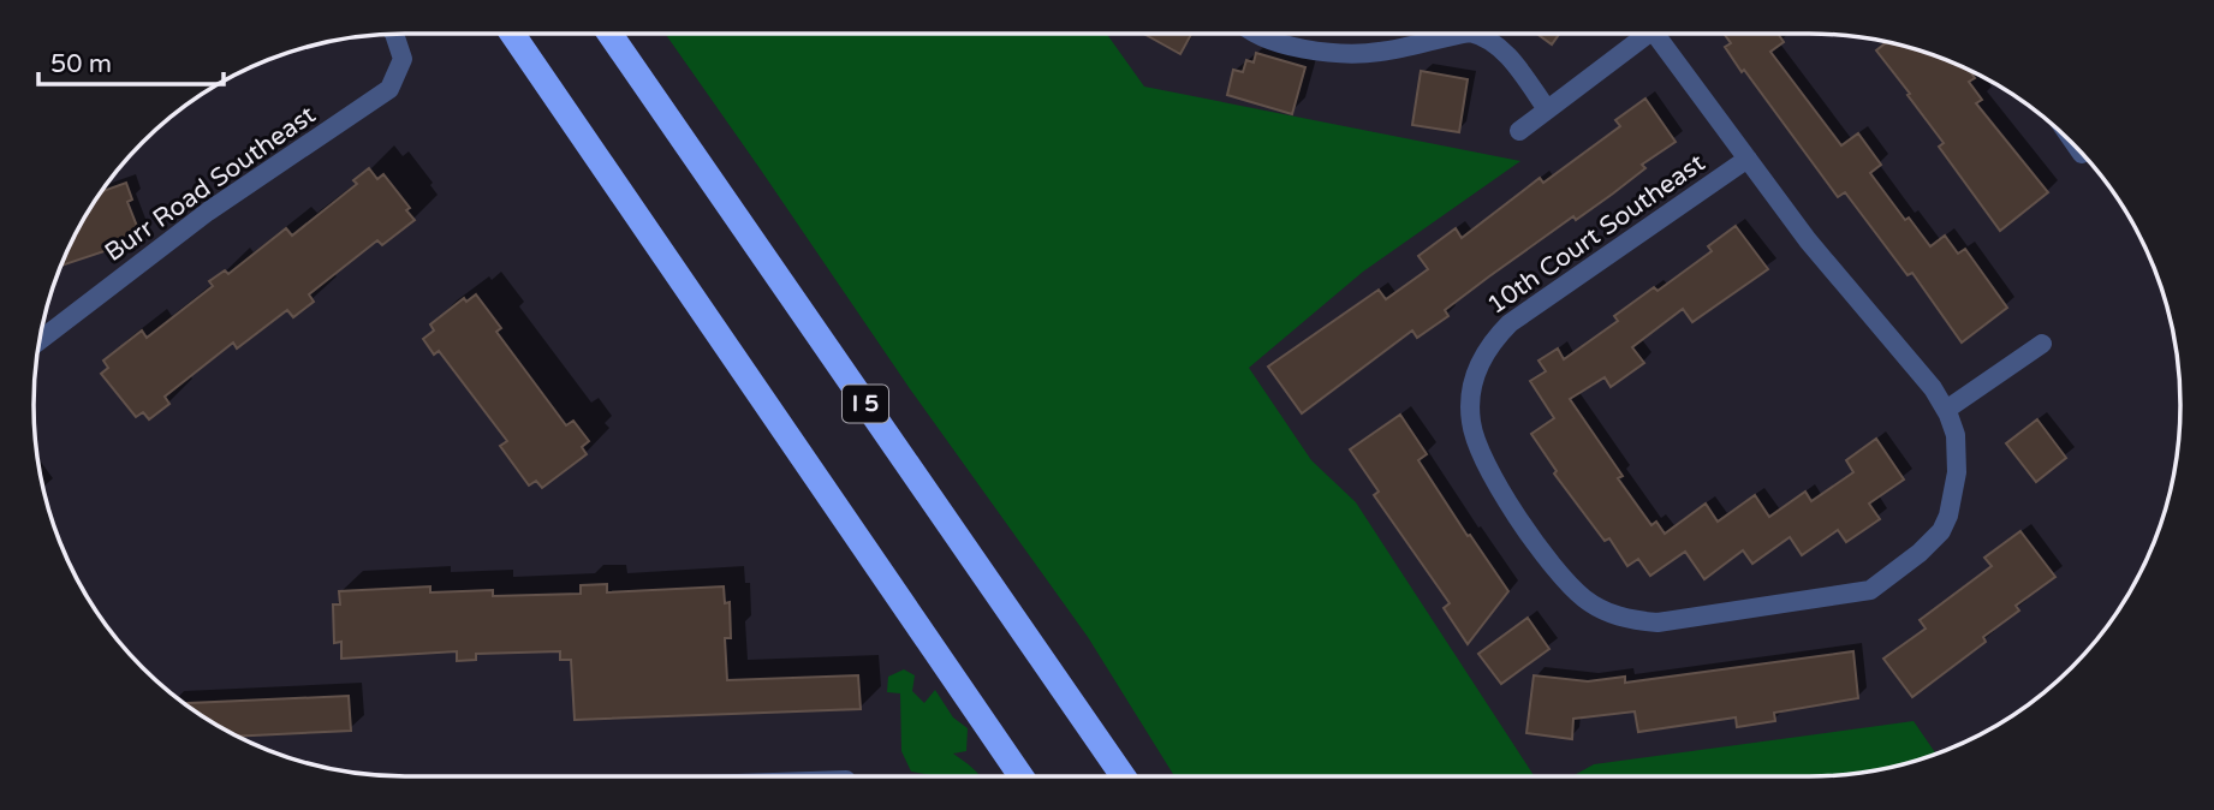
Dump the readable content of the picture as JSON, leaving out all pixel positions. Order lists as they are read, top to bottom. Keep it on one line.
{"streets":{"highway":["I 5"],"street":["Burr Road Southeast","10th Court Southeast"]},"scale_bar":"50 m"}
